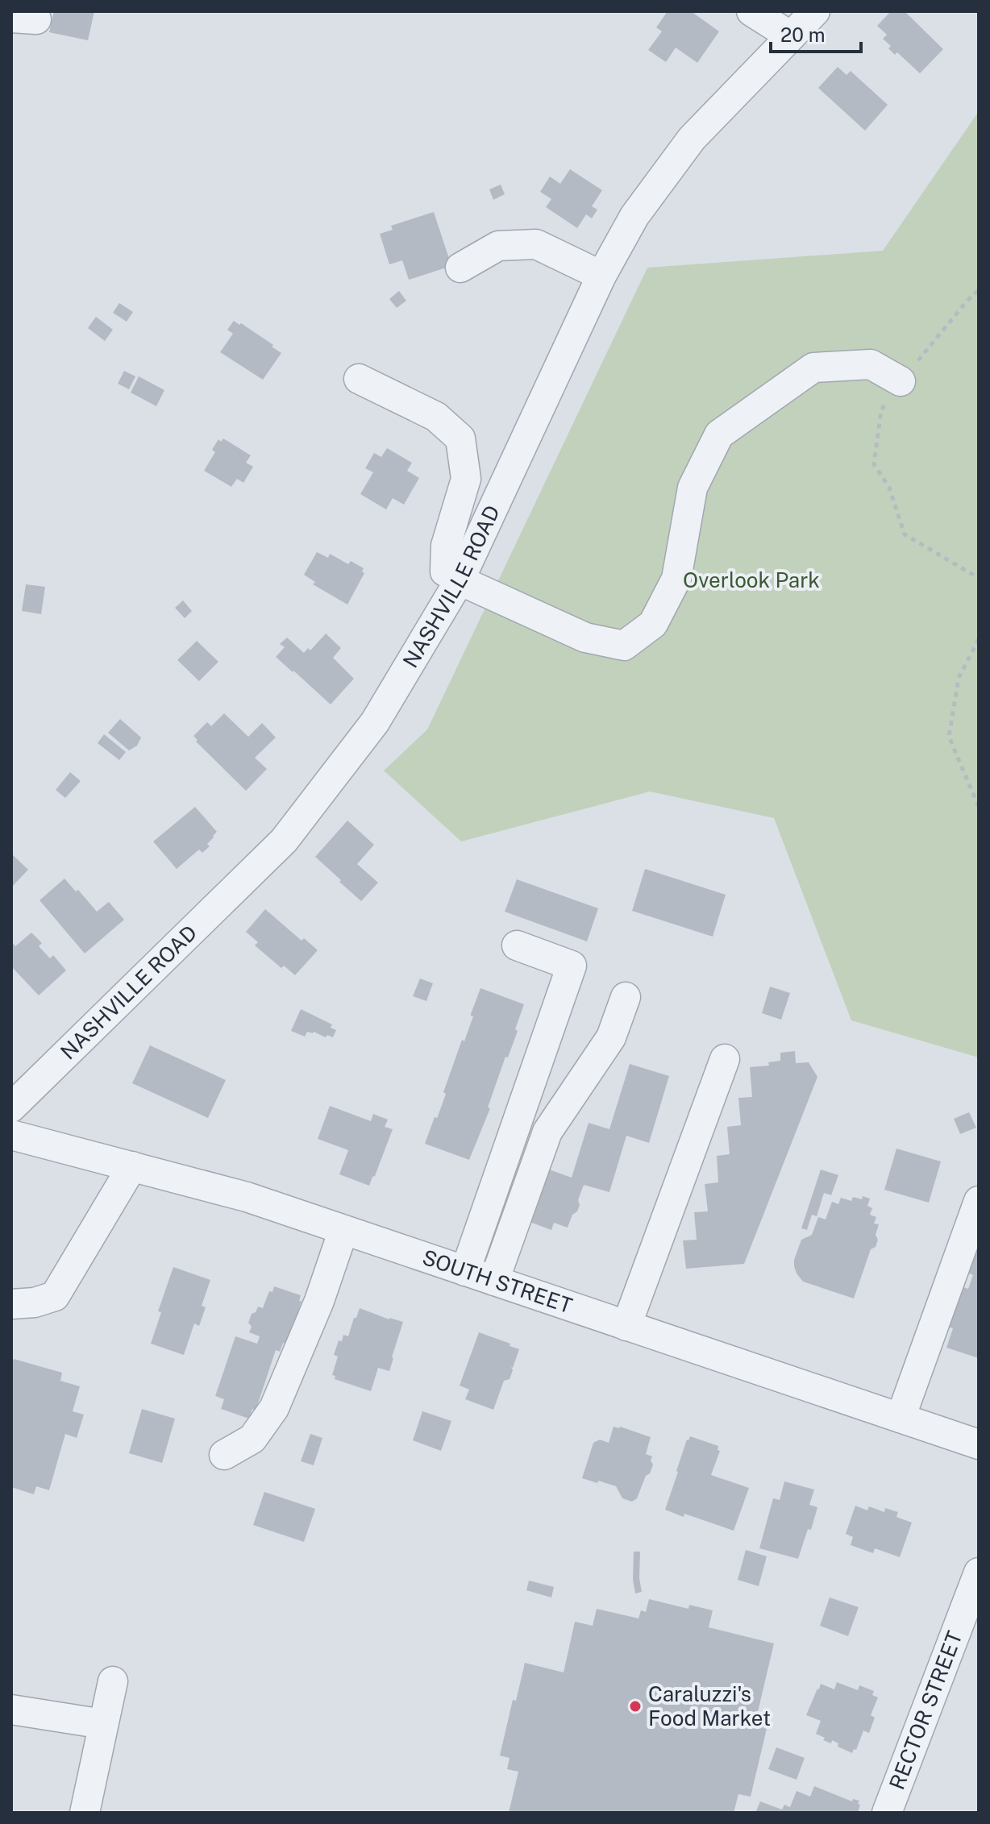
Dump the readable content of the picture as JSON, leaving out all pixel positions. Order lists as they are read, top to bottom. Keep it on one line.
{"streets":{"street":["NASHVILLE ROAD","SOUTH STREET","RECTOR STREET"]},"parks":["Overlook Park"],"places":["Caraluzzi's Food Market"],"scale_bar":"20 m"}
